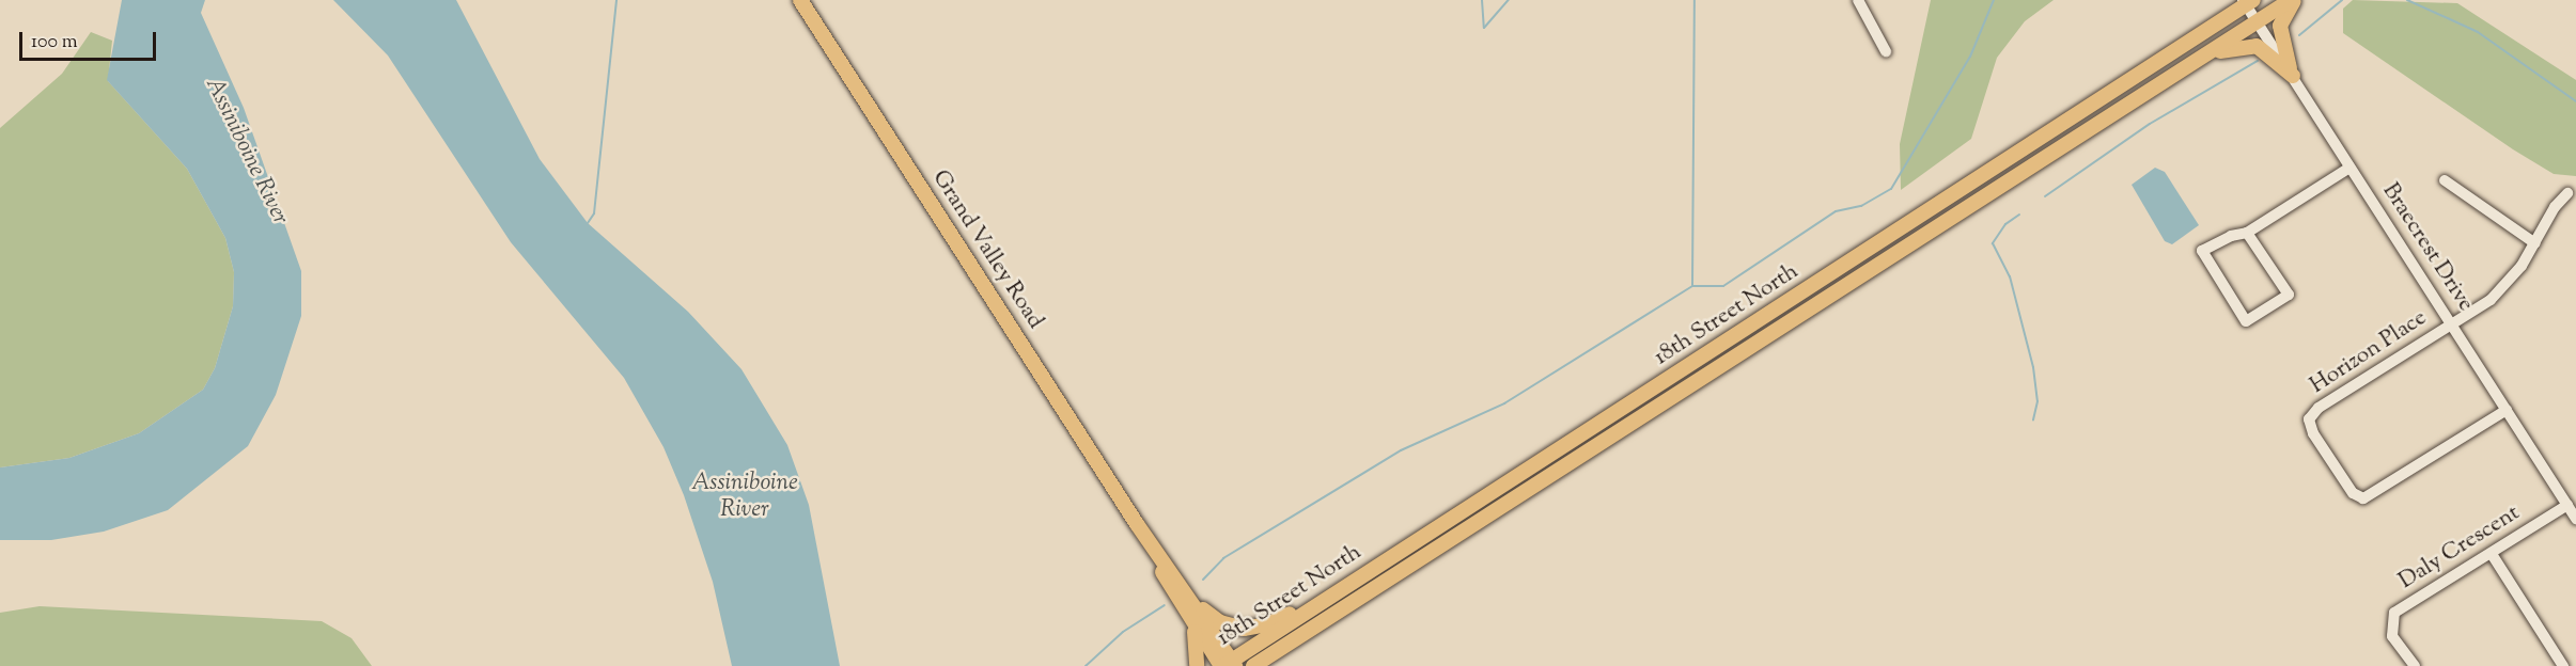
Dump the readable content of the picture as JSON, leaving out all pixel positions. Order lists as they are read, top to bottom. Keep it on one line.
{"streets":{"main road":["Grand Valley Road","18th Street North"],"street":["Braecrest Drive","Horizon Place","Daly Crescent"]},"crossings":[["Braecrest Drive","18th Street North"],["Braecrest Drive","Horizon Place"],["Braecrest Drive","Daly Crescent"],["Grand Valley Road","18th Street North"]],"water":["Assiniboine River"],"scale_bar":"100 m"}
